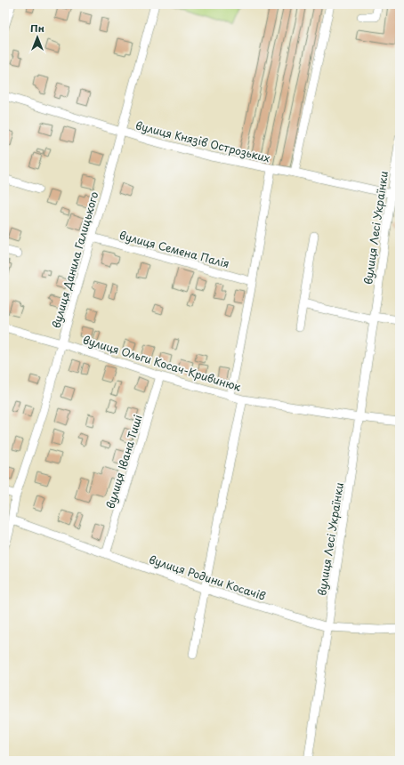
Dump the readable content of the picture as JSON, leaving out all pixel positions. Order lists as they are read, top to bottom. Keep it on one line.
{"streets":{"street":["вулиця Князів Острозьких","вулиця Лесі Українки","вулиця Семена Палія","вулиця Данила Галицького","вулиця Ольги Косач-Кривинюк","вулиця Івана Тиші","вулиця Родини Косачів"]},"crossings":[["вулиця Князів Острозьких","вулиця Лесі Українки"],["вулиця Князів Острозьких","вулиця Данила Галицького"],["вулиця Лесі Українки","вулиця Ольги Косач-Кривинюк"],["вулиця Лесі Українки","вулиця Родини Косачів"],["вулиця Семена Палія","вулиця Данила Галицького"],["вулиця Данила Галицького","вулиця Ольги Косач-Кривинюк"],["вулиця Данила Галицького","вулиця Родини Косачів"],["вулиця Ольги Косач-Кривинюк","вулиця Івана Тиші"],["вулиця Івана Тиші","вулиця Родини Косачів"]],"north":"top"}
